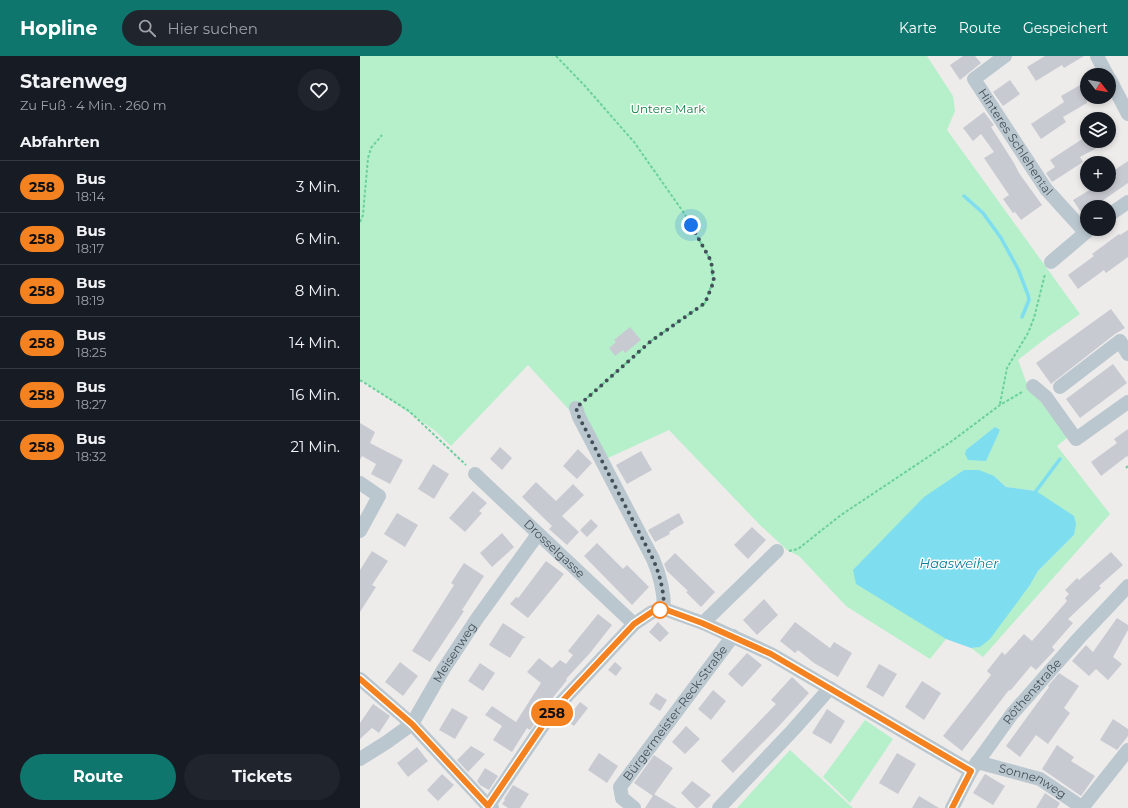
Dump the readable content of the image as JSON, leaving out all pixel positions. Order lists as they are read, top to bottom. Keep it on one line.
{"streets":{"street":["Hinteres Schlehental","Drosselgasse","Meisenweg","Röthenstraße","Bürgermeister-Reck-Straße","Sonnenweg"]},"crossings":[["Drosselgasse","Meisenweg"],["Röthenstraße","Sonnenweg"],["Bürgermeister-Reck-Straße","Sonnenweg"]],"water":["Haasweiher"],"parks":["Untere Mark"],"lines":["bus line 258"],"north":"bottom right","page":{"header":"Hopline","search":"Hier suchen","nav":["Karte","Route","Gespeichert"],"heading":[["Starenweg","Zu Fuß · 4 Min. · 260 m"],"Abfahrten"],"on_map":"258","map_buttons":["+","−"],"list":[{"mark":"258","name":"Bus","note":"18:14","value":"3 Min."},{"mark":"258","name":"Bus","note":"18:17","value":"6 Min."},{"mark":"258","name":"Bus","note":"18:19","value":"8 Min."},{"mark":"258","name":"Bus","note":"18:25","value":"14 Min."},{"mark":"258","name":"Bus","note":"18:27","value":"16 Min."},{"mark":"258","name":"Bus","note":"18:32","value":"21 Min."}],"buttons":["Route","Tickets"]}}
